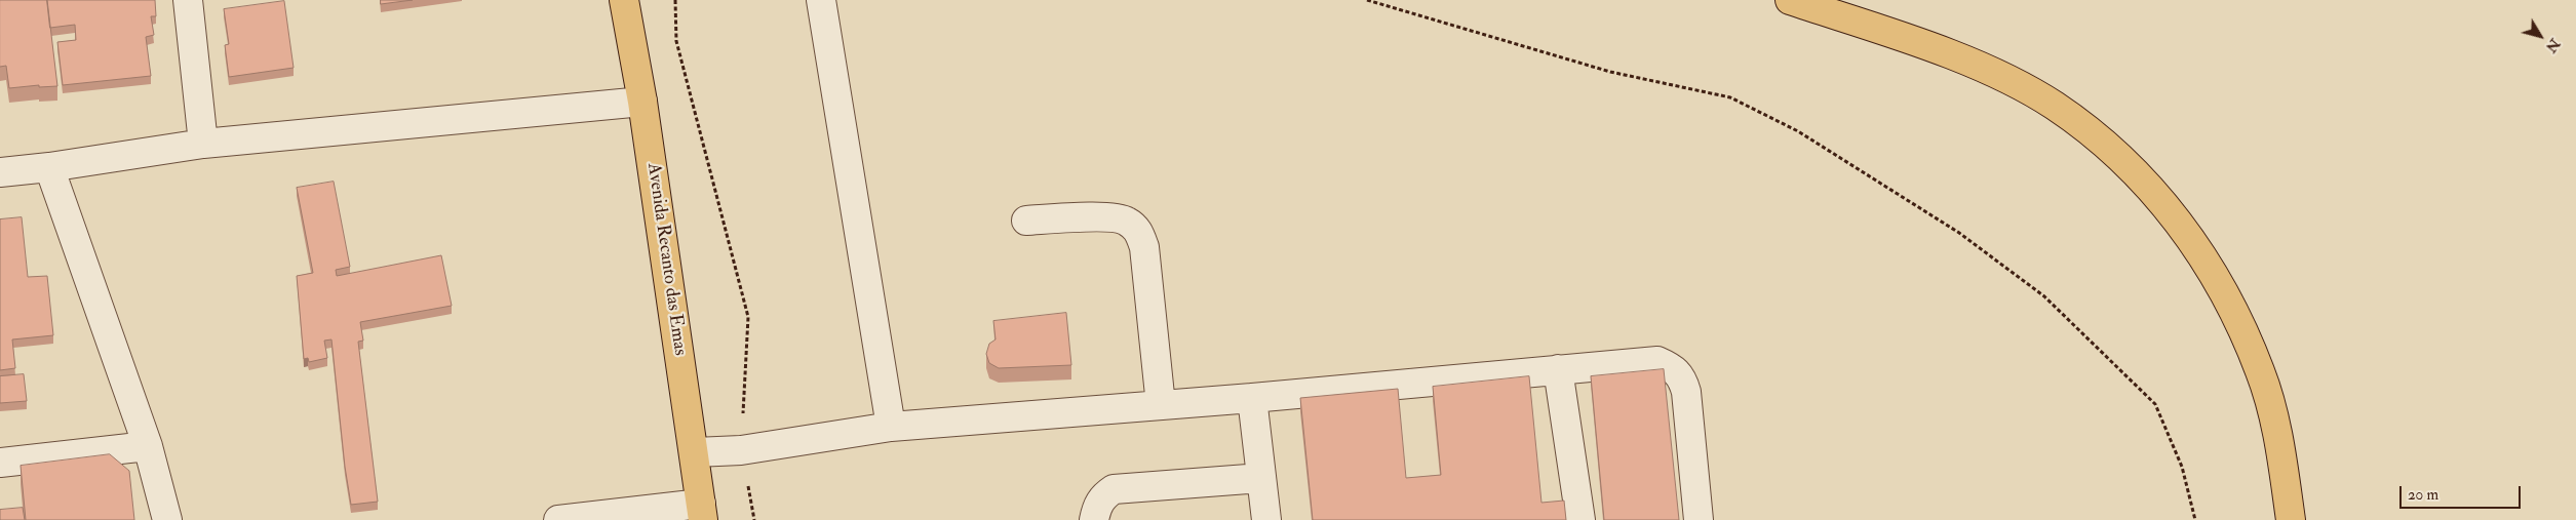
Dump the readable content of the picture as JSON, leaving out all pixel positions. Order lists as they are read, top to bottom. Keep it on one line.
{"streets":{"main road":["Avenida Recanto das Emas"]},"scale_bar":"20 m","north":"bottom right"}
